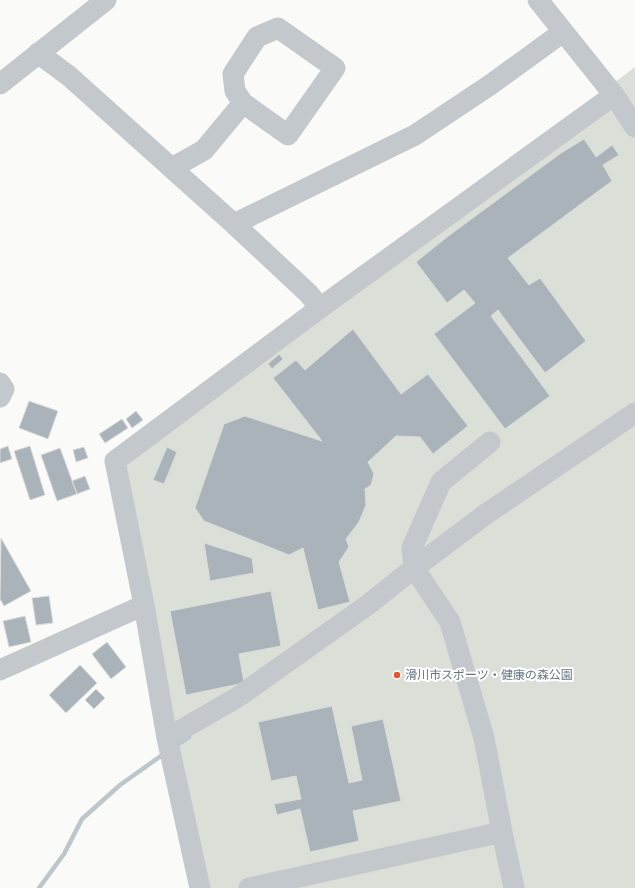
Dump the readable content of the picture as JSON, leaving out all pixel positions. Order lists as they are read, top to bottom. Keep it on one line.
{"places":["滑川市スポーツ・健康の森公園"]}
